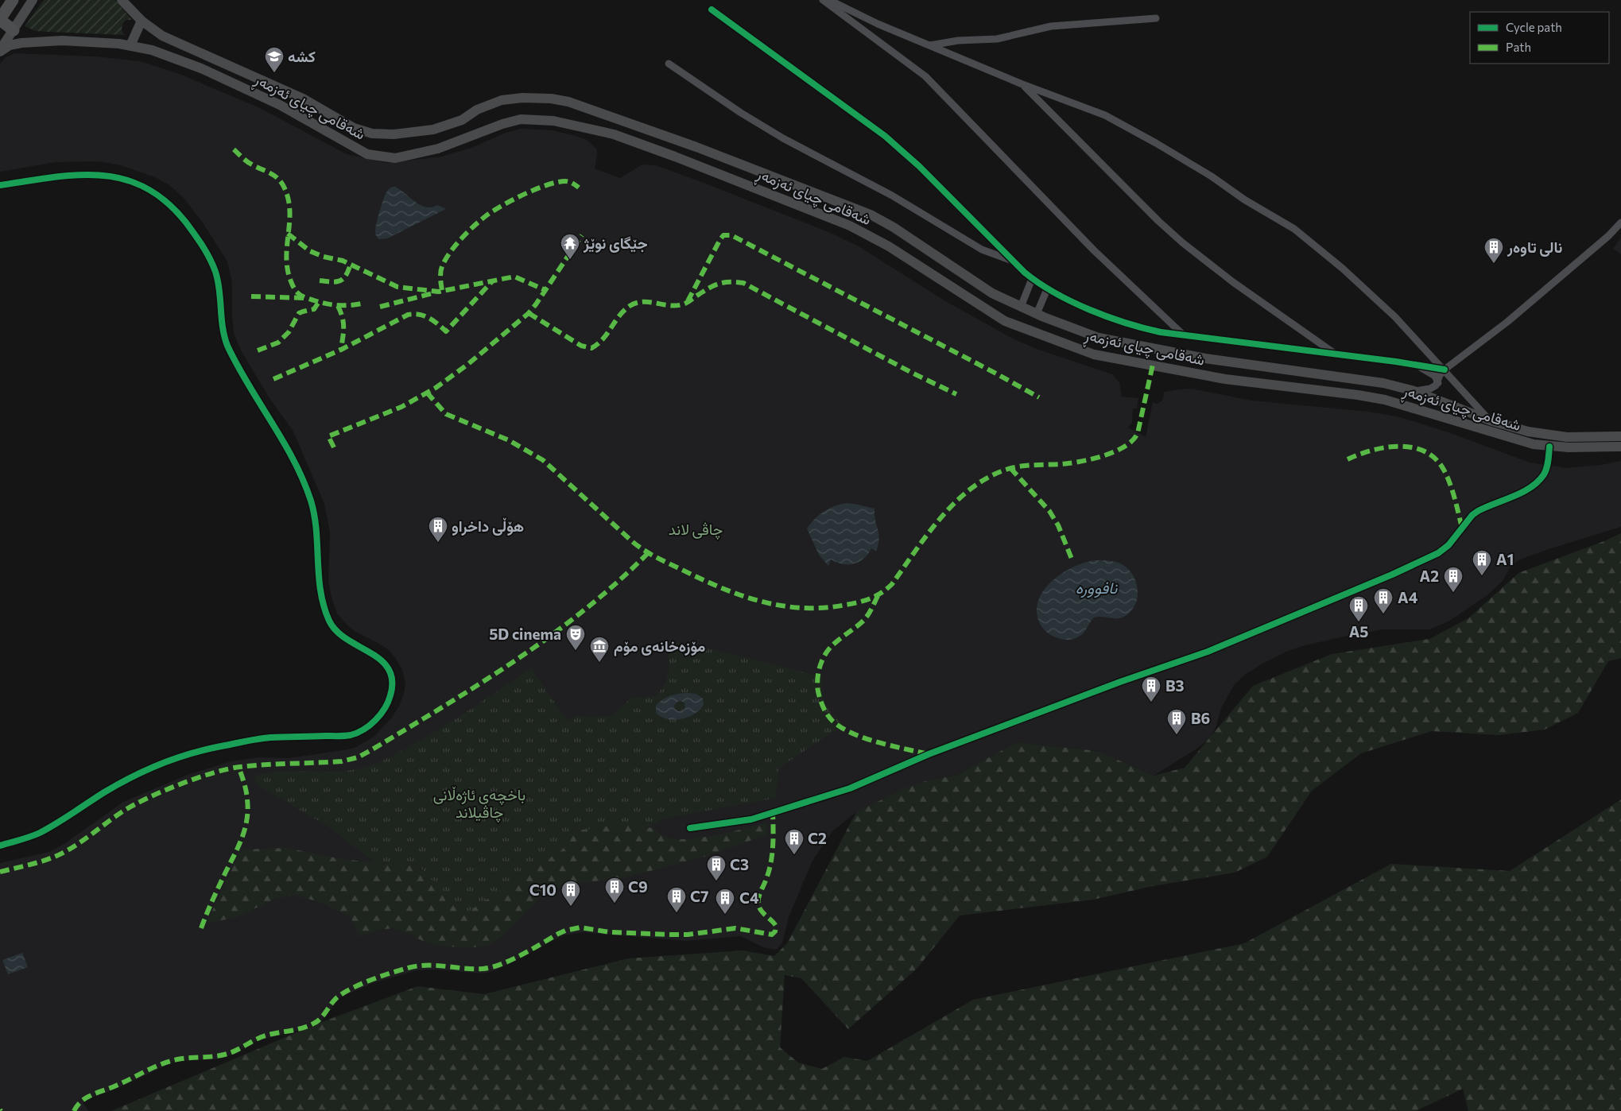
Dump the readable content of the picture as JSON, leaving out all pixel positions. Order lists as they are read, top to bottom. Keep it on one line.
{"streets":{"main road":["شەقامی چیای ئەزمەڕ"]},"water":["نافوورە"],"parks":["چاڤی لاند","باخچەی ئاژەڵانی چاڤیلاند"],"places":{"school or university":["كشه"],"temple":["جێگای نوێژ"],"building":["نالی تاوەر","هۆڵی داخراو","A1","A2","A4","A5","B3","B6","C2","C3","C9","C10","C7","C4"],"theatre":["5D cinema"],"museum":["مۆزەخانەی مۆم"]},"legend":["Cycle path","Path"]}
